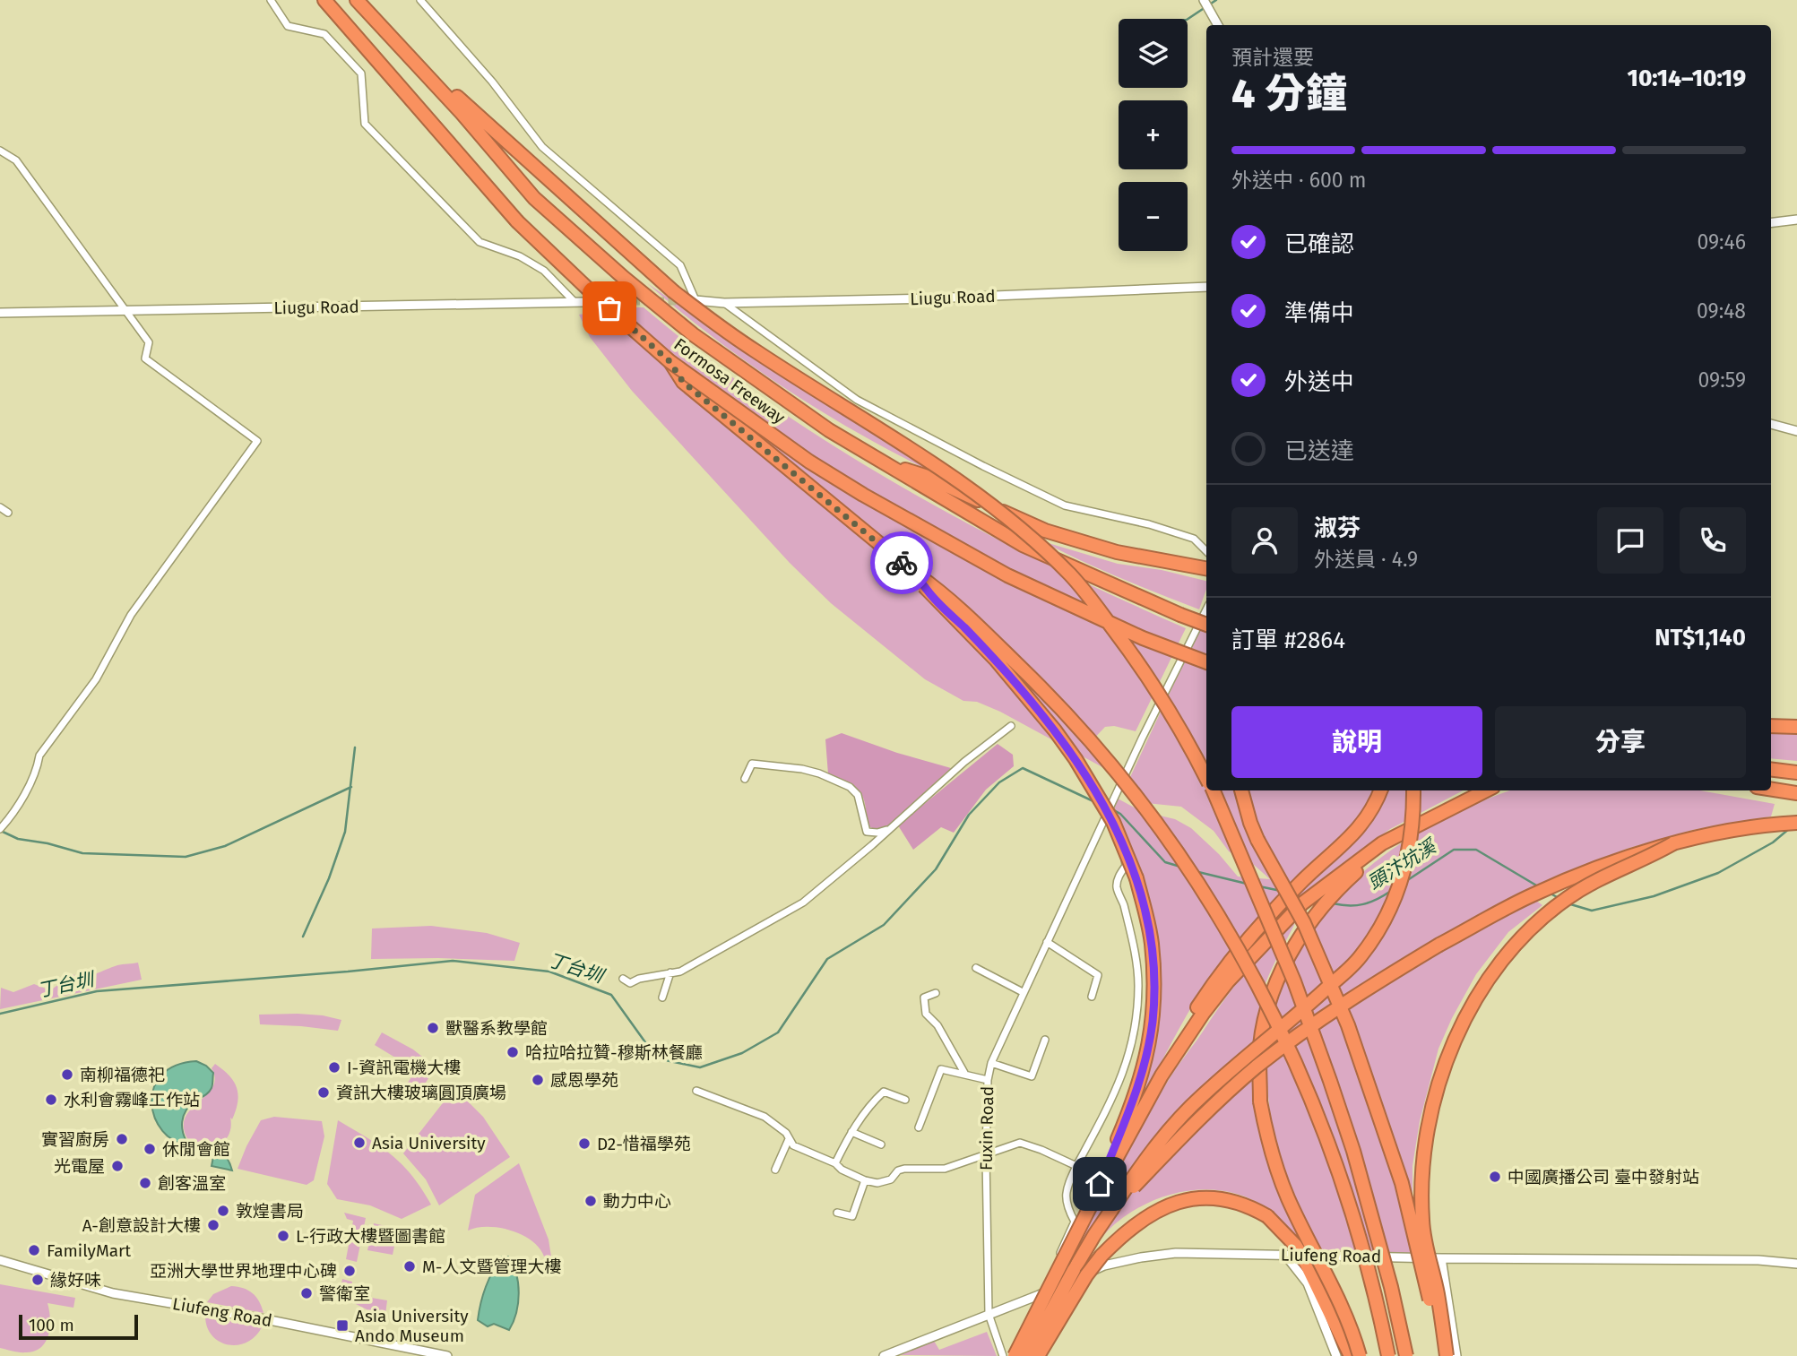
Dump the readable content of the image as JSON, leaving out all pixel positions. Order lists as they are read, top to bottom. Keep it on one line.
{"streets":{"highway":["Formosa Freeway"],"street":["Liugu Road","Fuxin Road","Liufeng Road"]},"crossings":[["Fuxin Road","Liufeng Road"]],"water":["頭汴坑溪","丁台圳"],"places":{"other":["獸醫系教學館","哈拉哈拉贊-穆斯林餐廳","I-資訊電機大樓","南柳福德祀","感恩學苑","資訊大樓玻璃圓頂廣場","水利會霧峰工作站","實習廚房","Asia University","D2-惜福學苑","休閒會館","光電屋","中國廣播公司 臺中發射站","創客溫室","動力中心","敦煌書局","A-創意設計大樓","L-行政大樓暨圖書館","FamilyMart","M-人文暨管理大樓","亞洲大學世界地理中心碑","緣好味","警衛室"],"transit":["Asia University Ando Museum"]},"scale_bar":"100 m","page":{"map_buttons":["+","−"],"heading":["4 分鐘","預計還要","10:14–10:19"],"panel":["淑芬","外送員 · 4.9","訂單 #2864","NT$1,140"],"bar":"外送中 · 600 m","list":[["已確認","09:46"],["準備中","09:48"],["外送中","09:59"],"已送達"],"buttons":["說明","分享"],"scale":"100 m"}}
